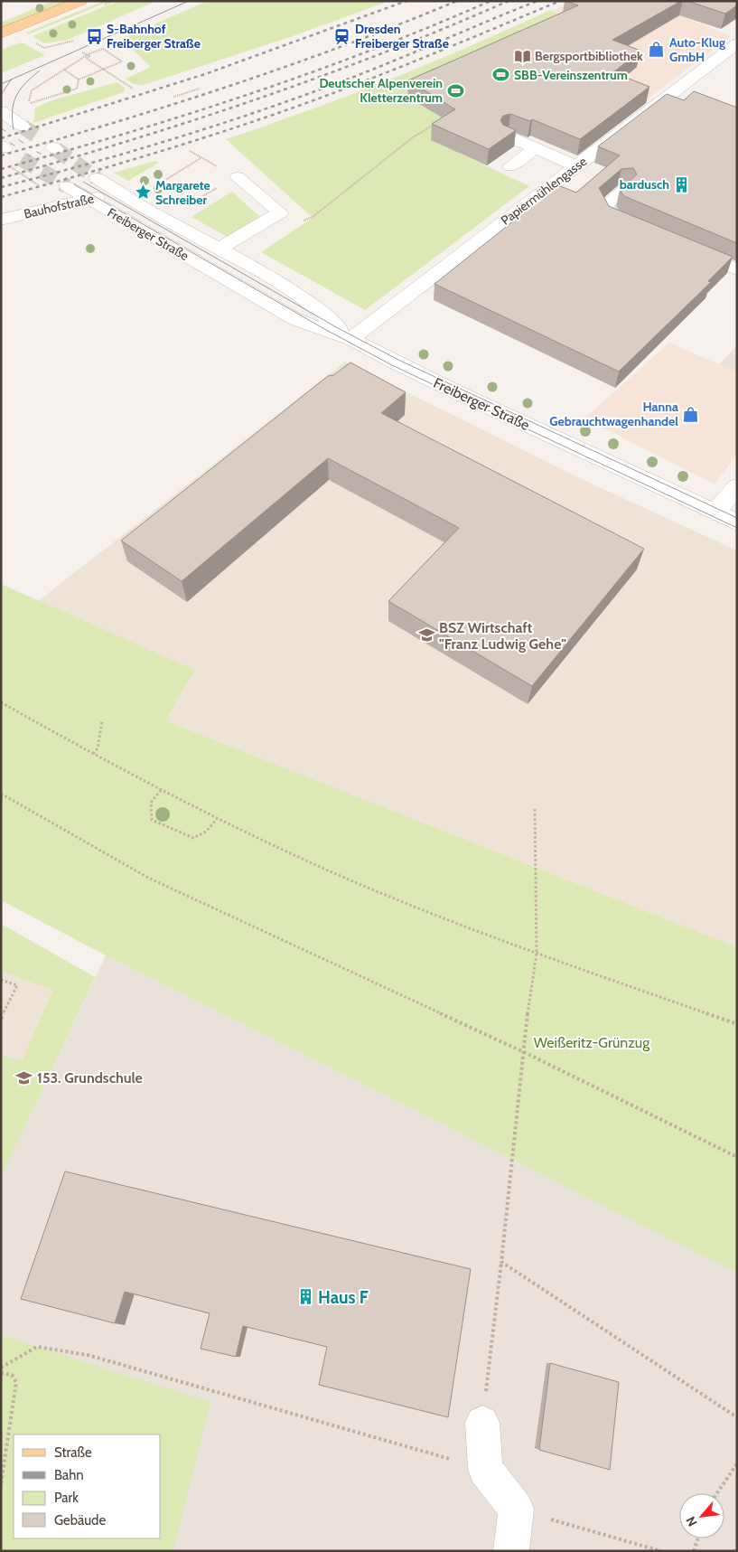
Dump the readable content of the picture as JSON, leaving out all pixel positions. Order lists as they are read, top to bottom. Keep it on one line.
{"streets":{"street":["Papiermühlengasse","Bauhofstraße","Freiberger Straße"]},"crossings":[["Papiermühlengasse","Freiberger Straße"],["Bauhofstraße","Freiberger Straße"]],"parks":["Weißeritz-Grünzug"],"places":{"bus stop":["S-Bahnhof Freiberger Straße"],"station":["Dresden Freiberger Straße"],"shop":["Auto-Klug GmbH","Hanna Gebrauchtwagenhandel"],"library":["Bergsportbibliothek"],"sports":["SBB-Vereinszentrum","Deutscher Alpenverein Kletterzentrum"],"building":["bardusch","Haus F"],"place":["Margarete Schreiber"],"school or university":["BSZ Wirtschaft \"Franz Ludwig Gehe\"","153. Grundschule"]},"legend":["Straße","Bahn","Park","Gebäude"],"north":"bottom left"}
